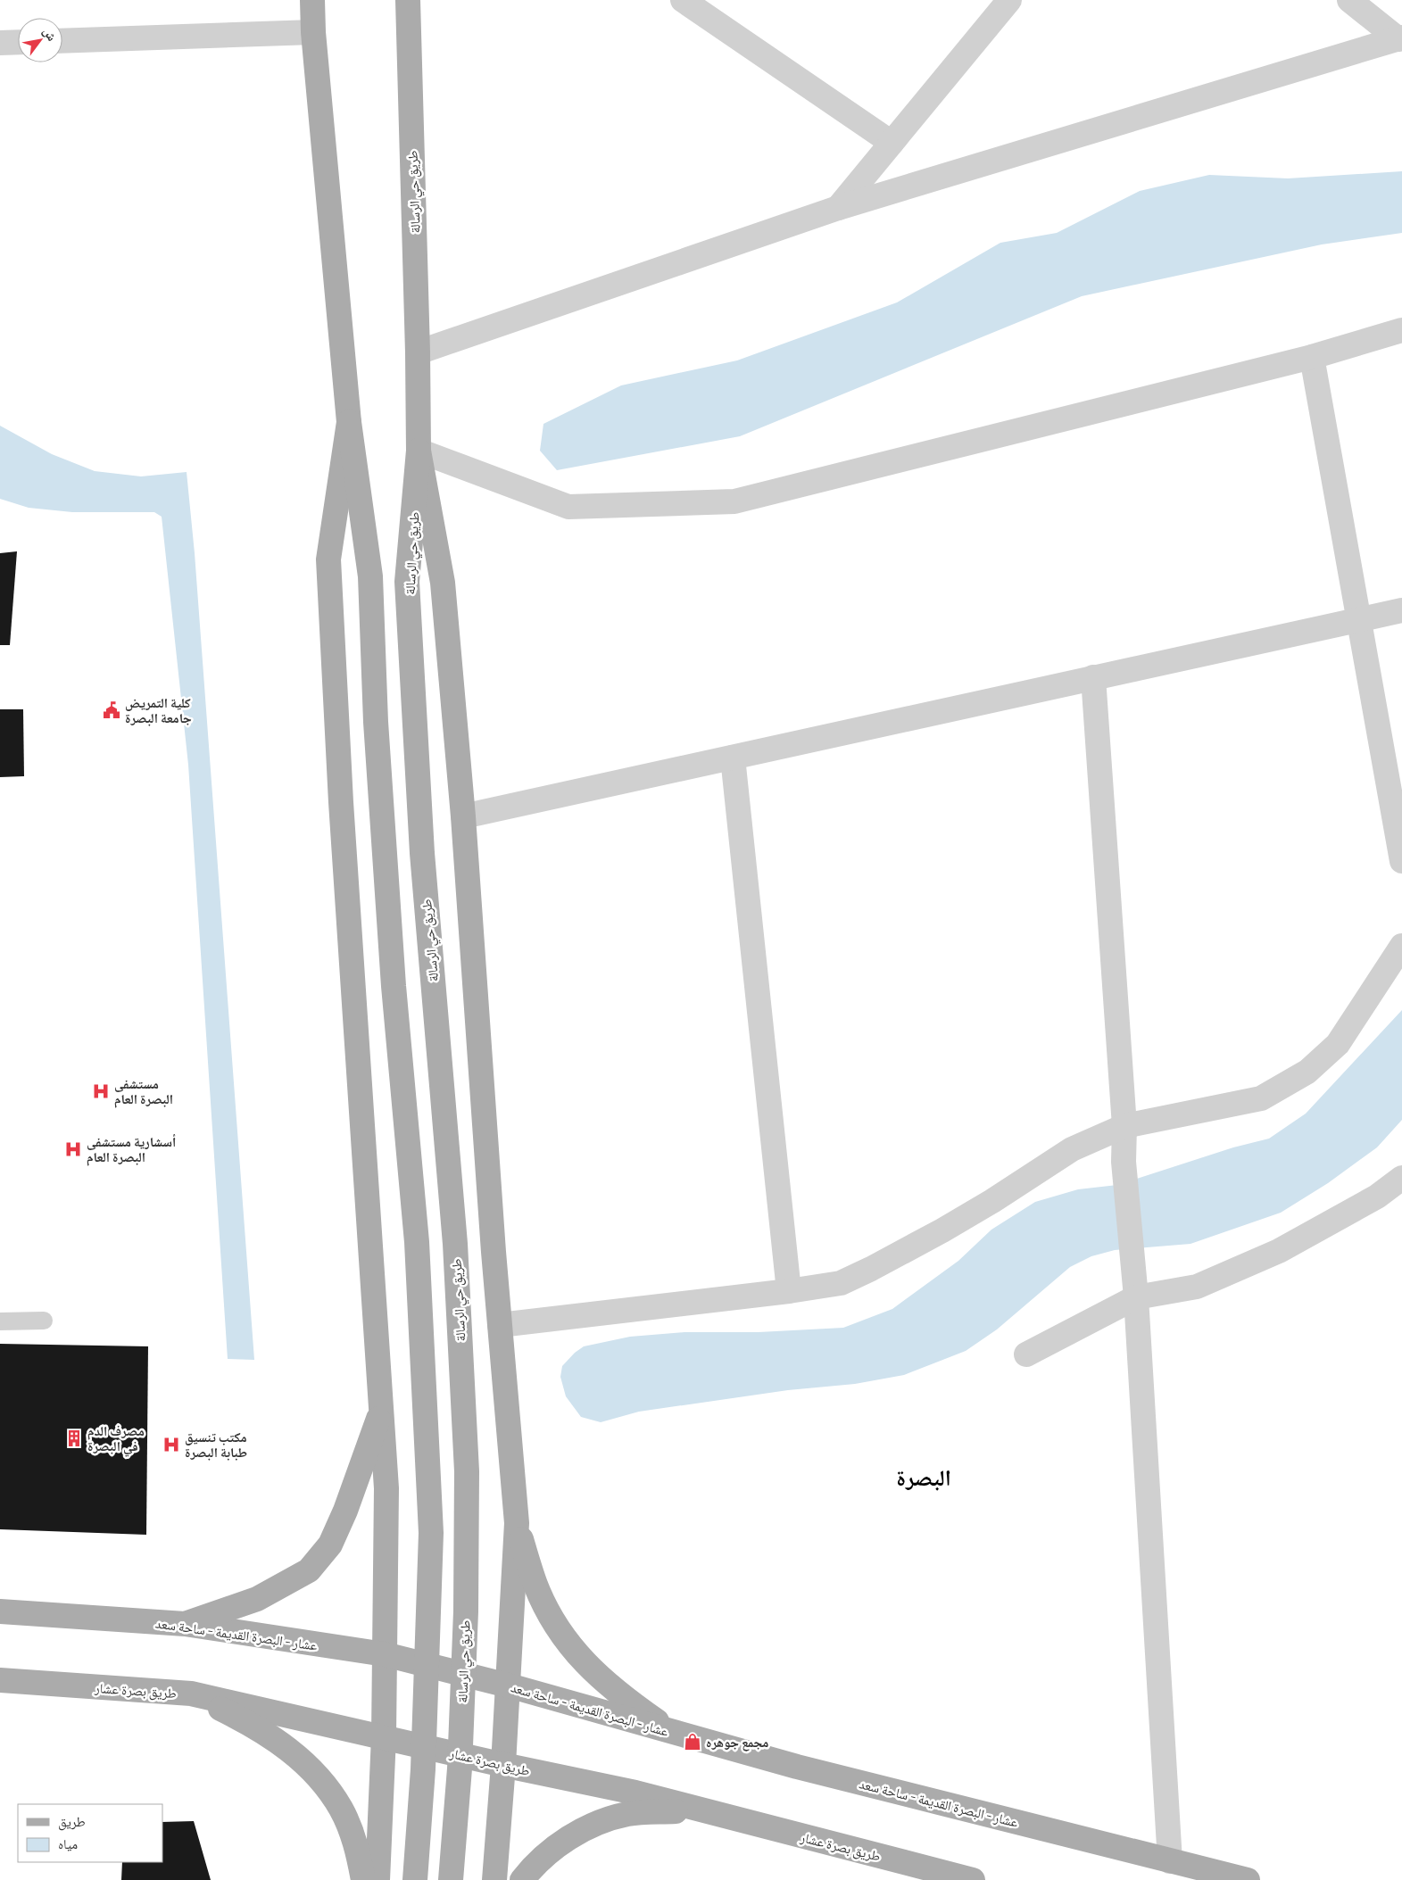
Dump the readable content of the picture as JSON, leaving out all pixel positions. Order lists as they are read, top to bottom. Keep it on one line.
{"streets":{"main road":["طريق حي الرسالة","عشار - البصرة القديمة - ساحة سعد","طريق بصرة عشار"]},"districts":["البصرة"],"places":{"public building":["كلية التمريض جامعة البصرة"],"hospital":["مستشفى البصرة العام","أسشارية مستشفى البصرة العام","مكتب تنسيق طبابة البصرة"],"building":["مصرف الدم في البصرة"],"shop":["مجمع جوهره"]},"legend":["طريق","مياه"],"north":"top right"}
